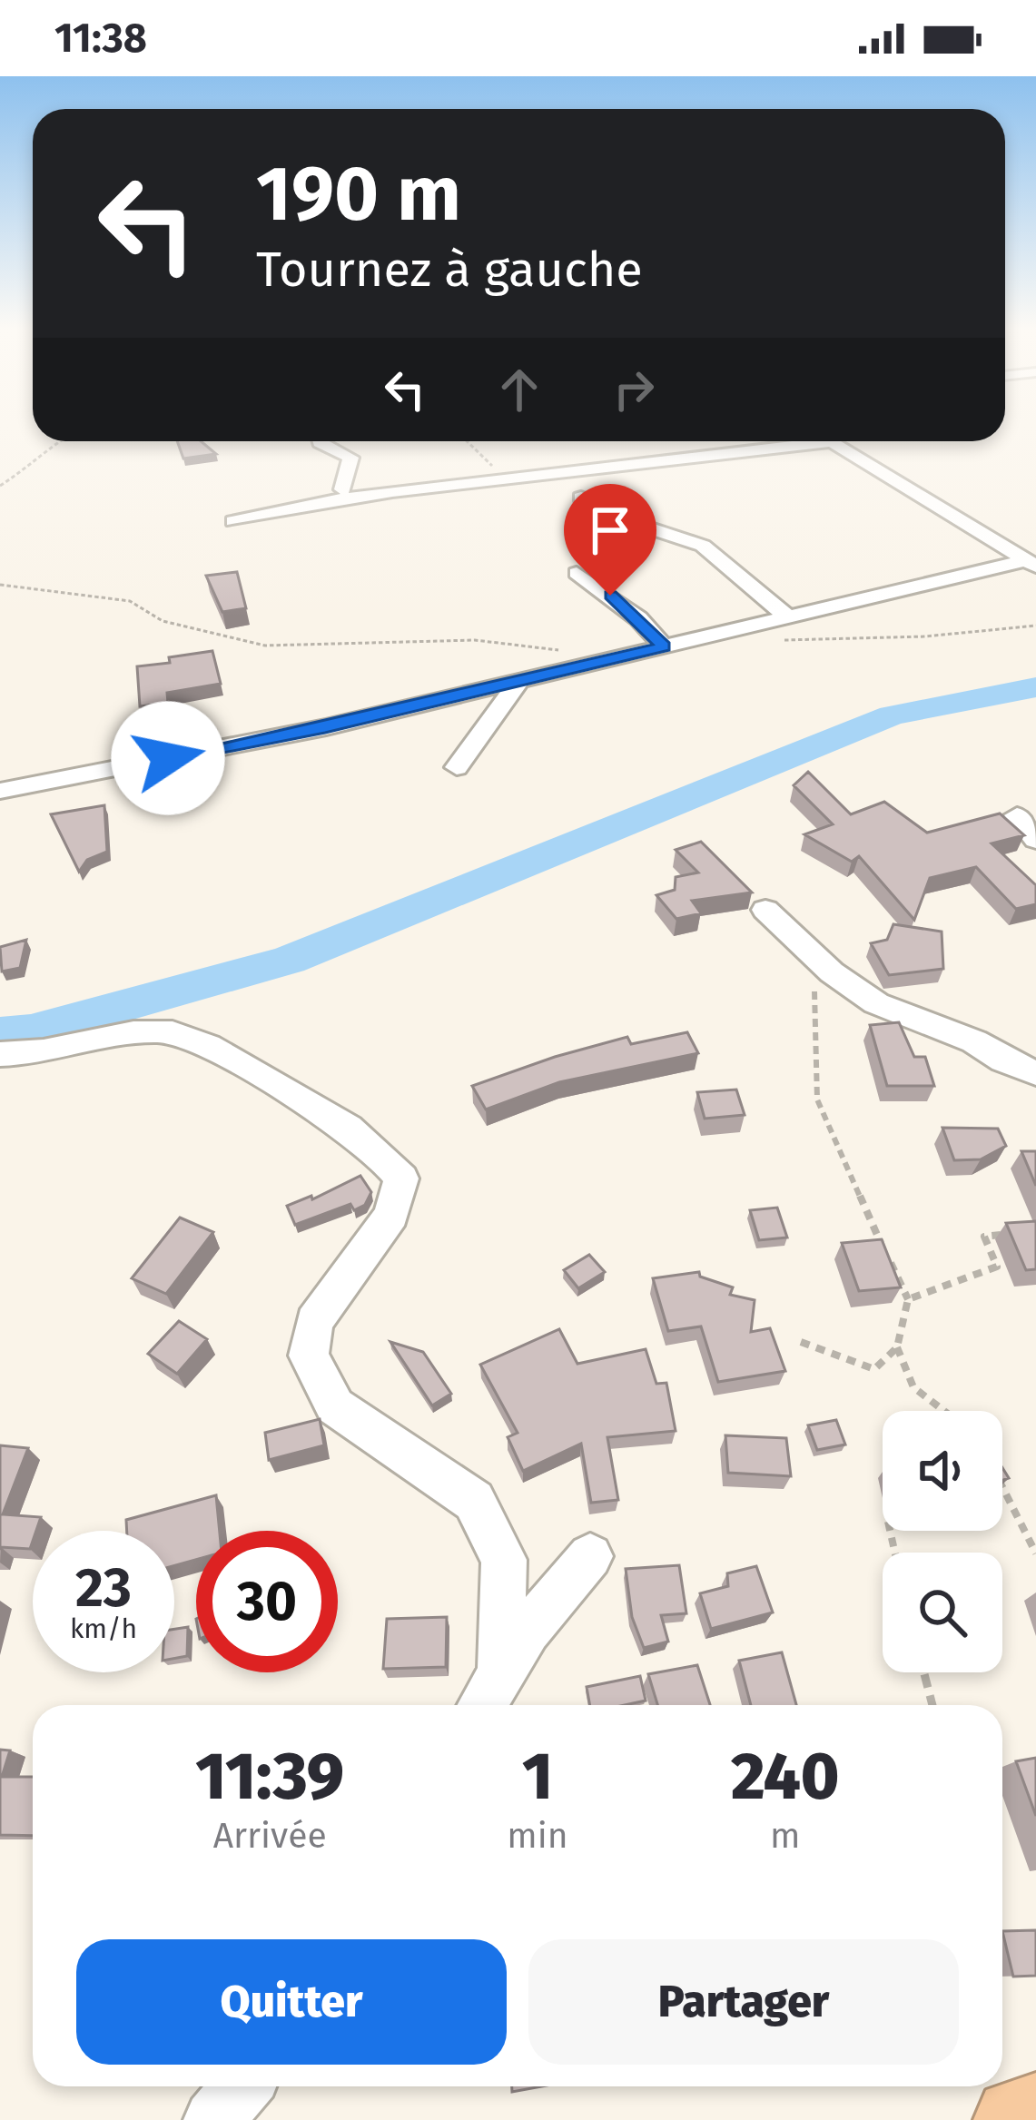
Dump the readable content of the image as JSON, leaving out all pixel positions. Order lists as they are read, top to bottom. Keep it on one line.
{"page":{"status":"11:38","turn":["190 m","Tournez à gauche"],"speed":"23 km/h","limit":"30","eta":["11:39","Arrivée","1","min","240","m"],"buttons":["Quitter","Partager"]}}
